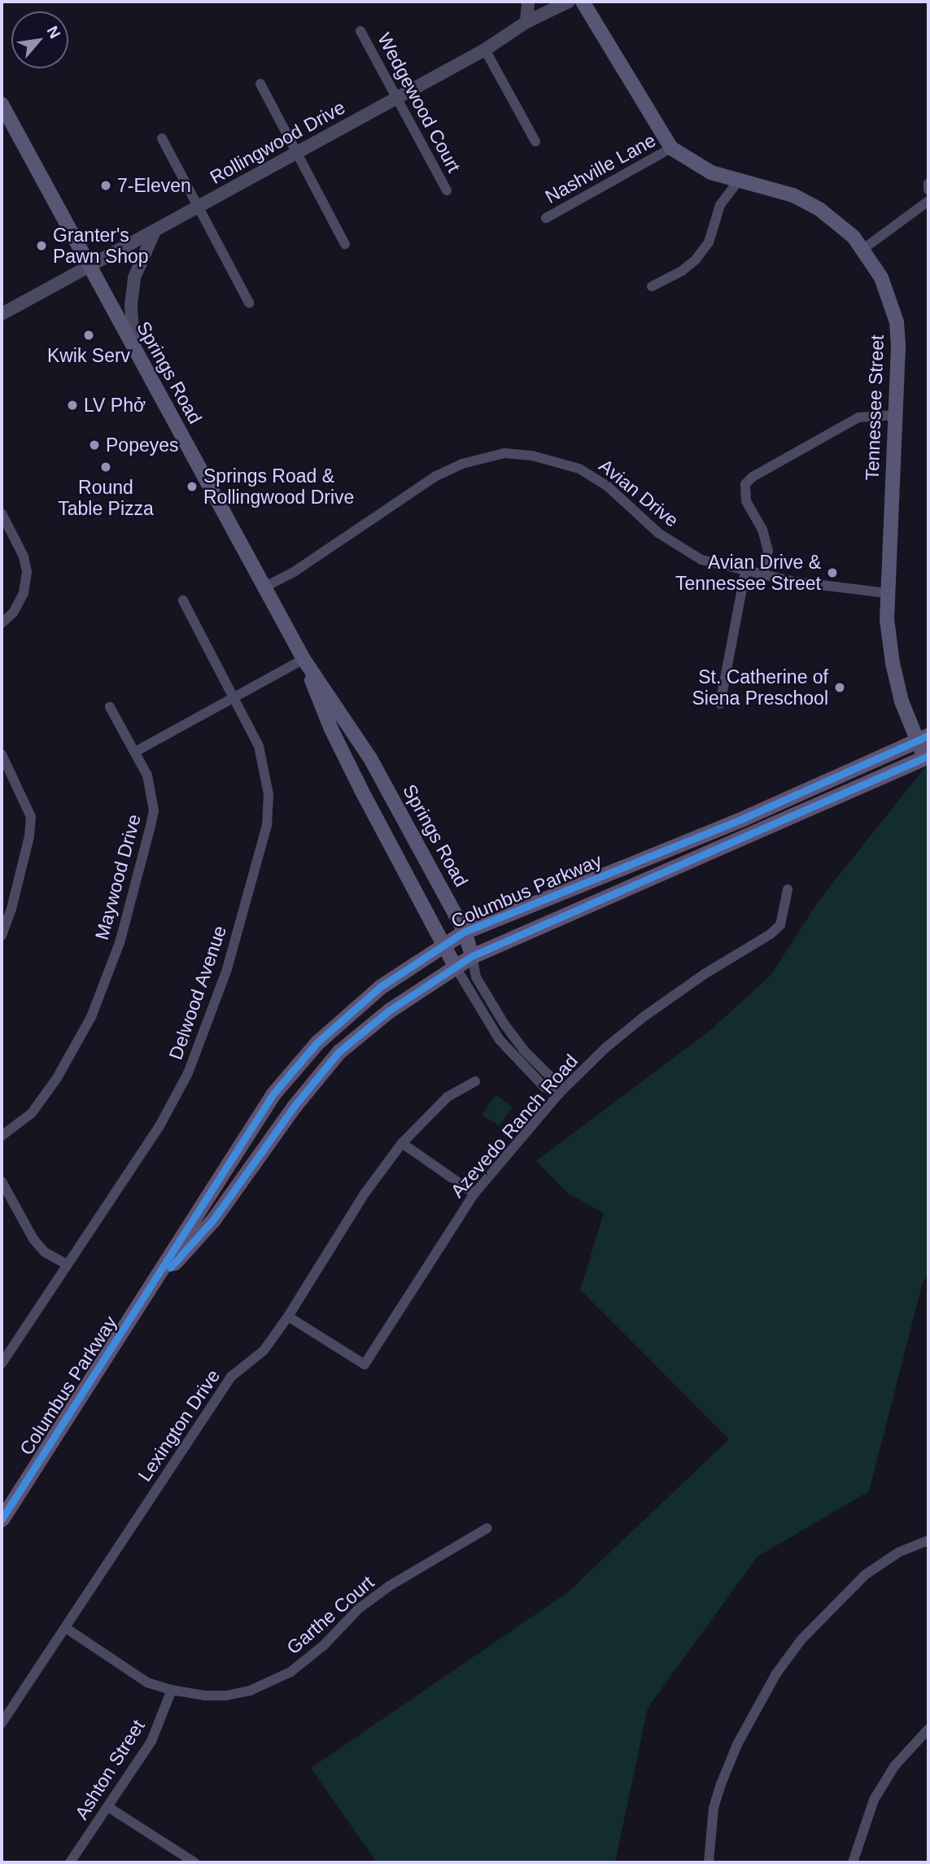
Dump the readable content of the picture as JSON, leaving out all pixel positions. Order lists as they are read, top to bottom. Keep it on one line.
{"streets":{"main road":["Springs Road","Tennessee Street","Columbus Parkway"],"street":["Wedgewood Court","Rollingwood Drive","Nashville Lane","Avian Drive","Maywood Drive","Delwood Avenue","Azevedo Ranch Road","Lexington Drive","Garthe Court","Ashton Street"]},"crossings":[["Wedgewood Court","Rollingwood Drive"],["Rollingwood Drive","Springs Road"],["Nashville Lane","Tennessee Street"],["Springs Road","Avian Drive"],["Springs Road","Columbus Parkway"],["Springs Road","Azevedo Ranch Road"],["Tennessee Street","Avian Drive"],["Tennessee Street","Columbus Parkway"],["Azevedo Ranch Road","Lexington Drive"],["Lexington Drive","Garthe Court"],["Garthe Court","Ashton Street"]],"places":["7-Eleven","Granter's Pawn Shop","Kwik Serv","LV Phở","Popeyes","Round Table Pizza","Springs Road & Rollingwood Drive","Avian Drive & Tennessee Street","St. Catherine of Siena Preschool"],"north":"top right"}
